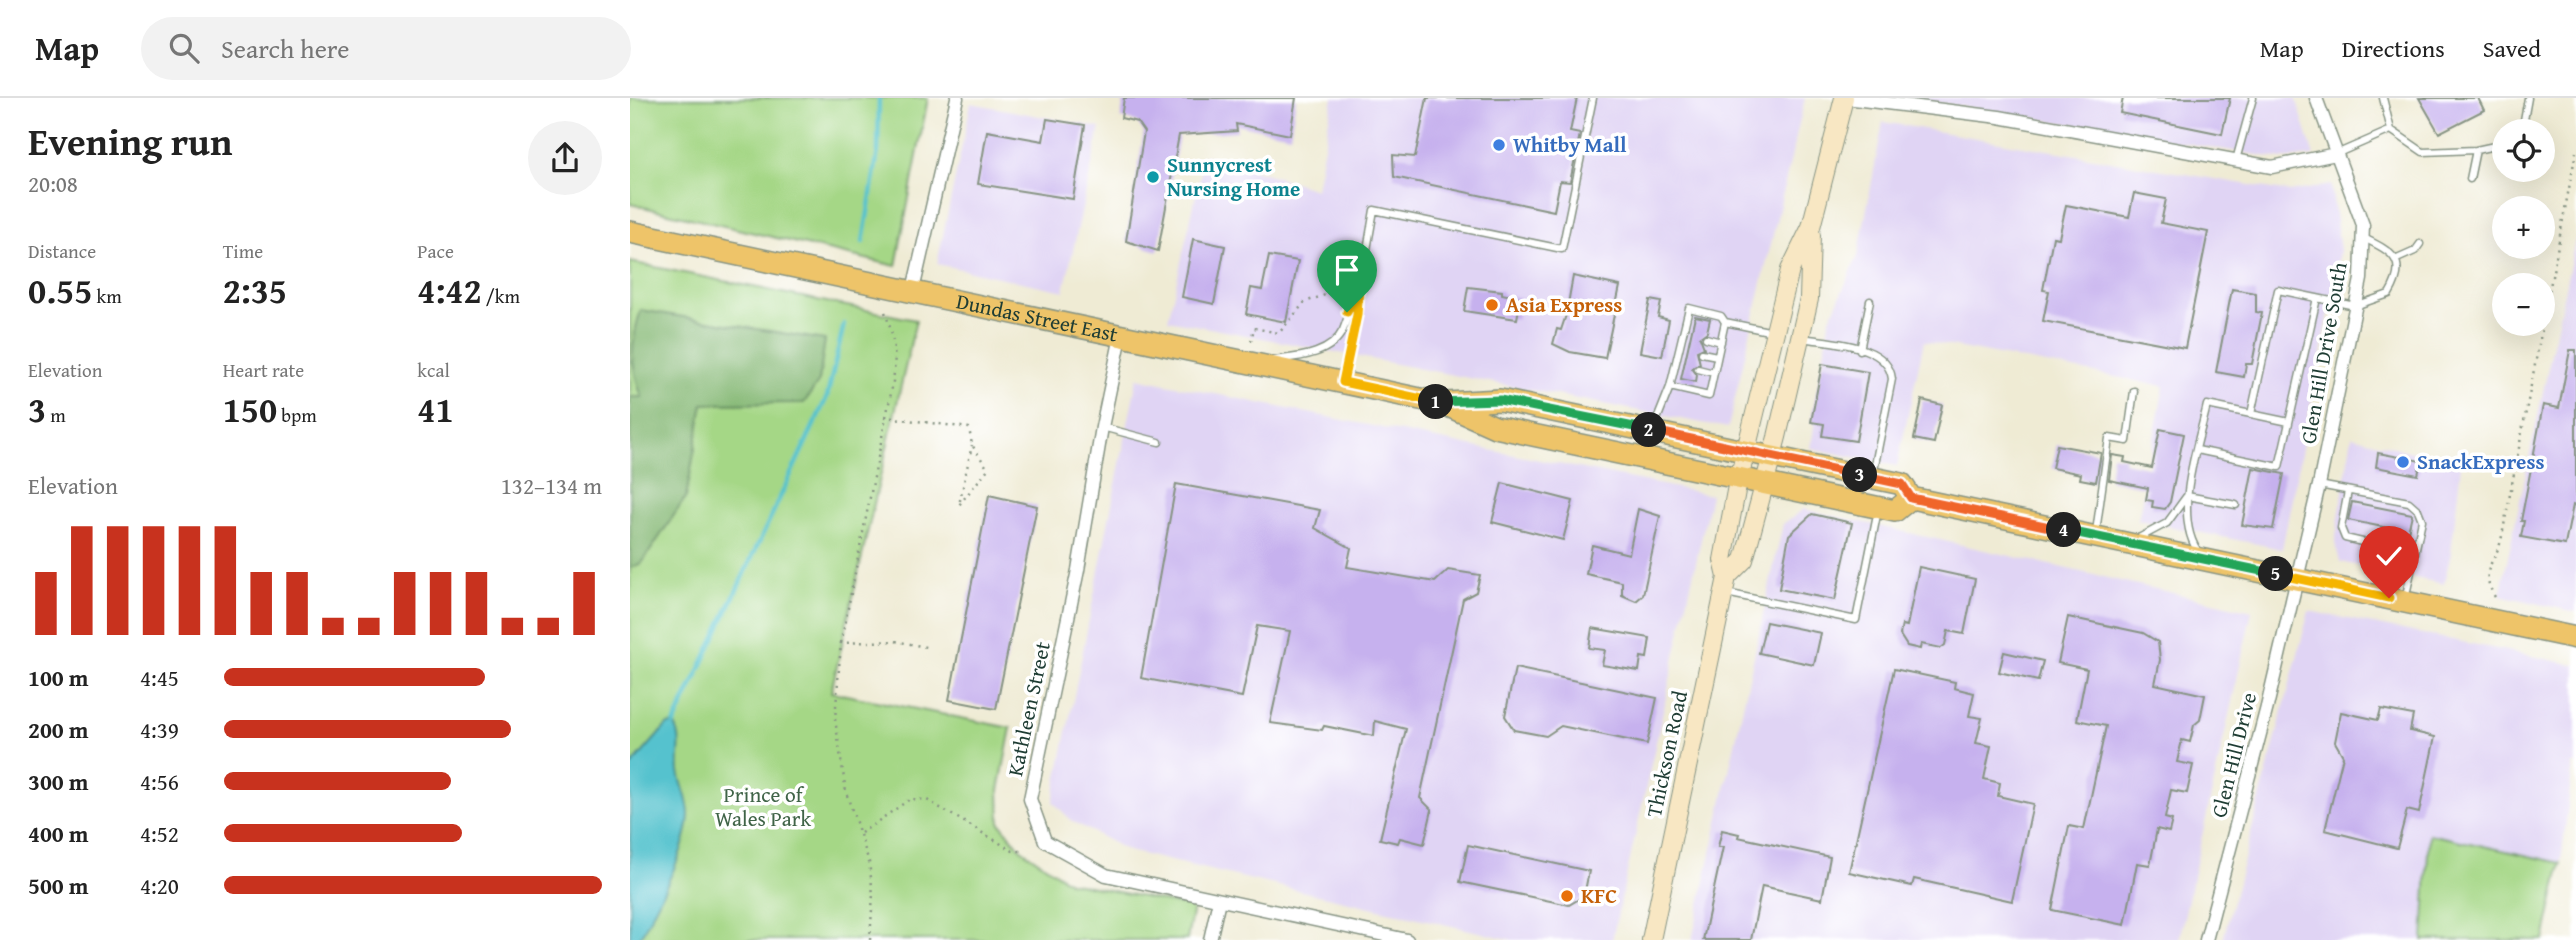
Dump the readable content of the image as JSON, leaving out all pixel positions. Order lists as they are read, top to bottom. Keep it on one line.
{"streets":{"main road":["Dundas Street East","Thickson Road"],"street":["Glen Hill Drive South","Kathleen Street","Glen Hill Drive"]},"crossings":[["Dundas Street East","Glen Hill Drive South"],["Dundas Street East","Kathleen Street"],["Dundas Street East","Thickson Road"],["Dundas Street East","Glen Hill Drive"],["Glen Hill Drive South","Glen Hill Drive"]],"parks":["Prince of Wales Park"],"places":["Whitby Mall","Sunnycrest Nursing Home","Asia Express","SnackExpress","KFC"],"page":{"header":"Map","search":"Search here","nav":["Map","Directions","Saved"],"heading":["Evening run","20:08"],"map_buttons":["+","−"],"stats":[["Distance","0.55 km"],["Time","2:35"],["Pace","4:42 /km"],["Elevation","3 m"],["Heart rate","150 bpm"],["kcal","41"]],"pins":["1","2","3","4","5"],"chart":["Elevation","132–134 m"],"list":[{"name":"100 m","note":"4:45"},{"name":"200 m","note":"4:39"},{"name":"300 m","note":"4:56"},{"name":"400 m","note":"4:52"},{"name":"500 m","note":"4:20"}]}}
